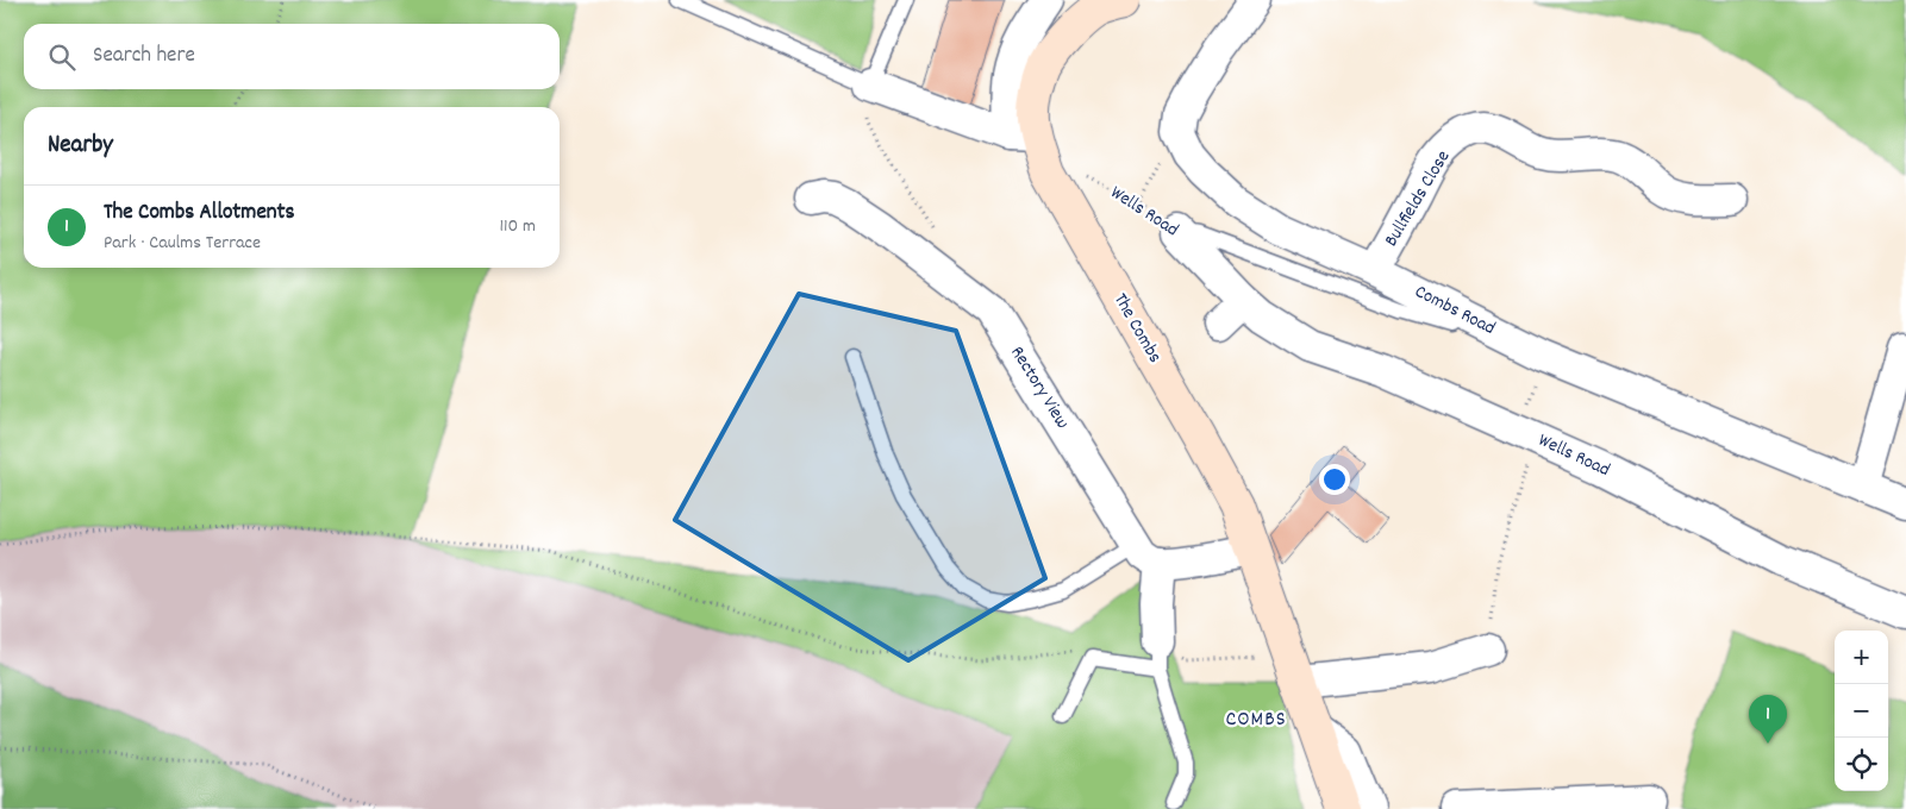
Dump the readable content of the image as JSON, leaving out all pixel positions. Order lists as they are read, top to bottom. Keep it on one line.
{"streets":{"main road":["The Combs"],"street":["Bullfields Close","Wells Road","Combs Road","Rectory View"]},"crossings":[["Bullfields Close","Combs Road"]],"districts":["COMBS"],"page":{"search":"Search here","heading":"Nearby","list":[{"mark":"1","name":"The Combs Allotments","note":"Park · Caulms Terrace","value":"110 m"}],"map_buttons":["+","−"],"pins":"1"}}
